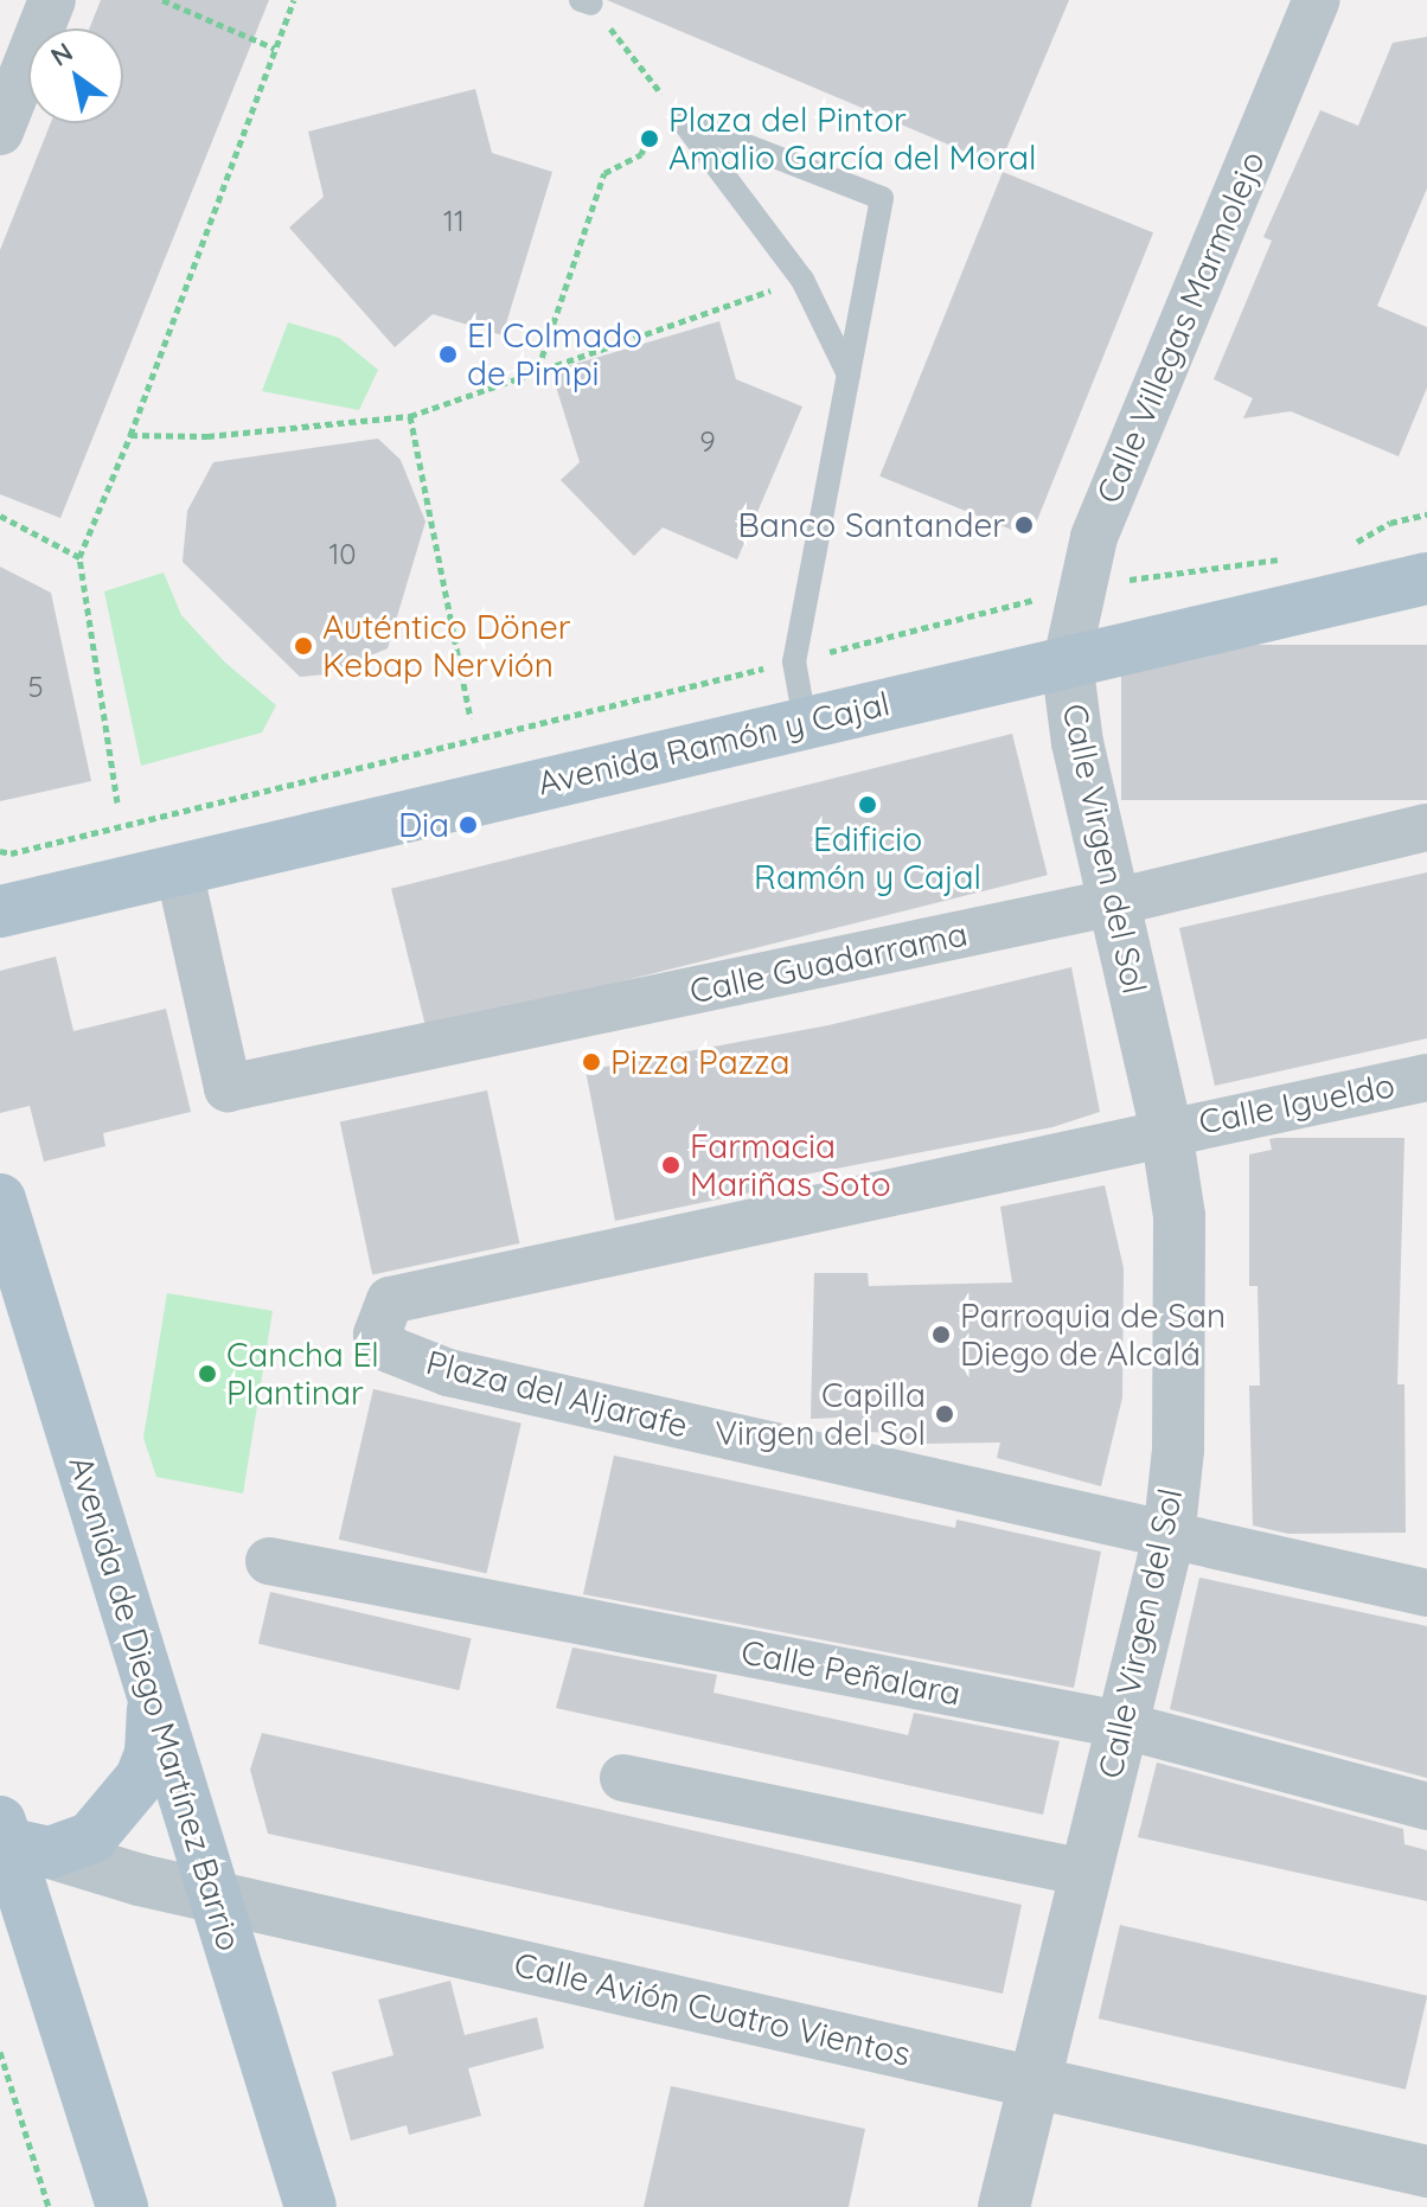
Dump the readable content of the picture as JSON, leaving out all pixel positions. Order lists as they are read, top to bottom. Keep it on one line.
{"streets":{"main road":["Avenida Ramón y Cajal","Avenida de Diego Martínez Barrio"],"street":["Calle Villegas Marmolejo","Calle Virgen del Sol","Calle Guadarrama","Calle Igueldo","Plaza del Aljarafe","Calle Peñalara","Calle Avión Cuatro Vientos"]},"crossings":[["Calle Villegas Marmolejo","Avenida Ramón y Cajal"],["Calle Villegas Marmolejo","Calle Virgen del Sol"],["Avenida Ramón y Cajal","Calle Virgen del Sol"],["Avenida Ramón y Cajal","Calle Guadarrama"],["Calle Virgen del Sol","Calle Guadarrama"],["Calle Virgen del Sol","Calle Igueldo"],["Calle Virgen del Sol","Plaza del Aljarafe"],["Calle Virgen del Sol","Calle Peñalara"],["Calle Virgen del Sol","Calle Avión Cuatro Vientos"],["Calle Igueldo","Plaza del Aljarafe"],["Avenida de Diego Martínez Barrio","Calle Avión Cuatro Vientos"]],"places":["Plaza del Pintor Amalio García del Moral","El Colmado de Pimpi","Banco Santander","Auténtico Döner Kebap Nervión","Edificio Ramón y Cajal","Dia","Pizza Pazza","Farmacia Mariñas Soto","Parroquia de San Diego de Alcalá","Cancha El Plantinar","Capilla Virgen del Sol"],"house_numbers":["11","9","10","5"],"north":"top left"}
